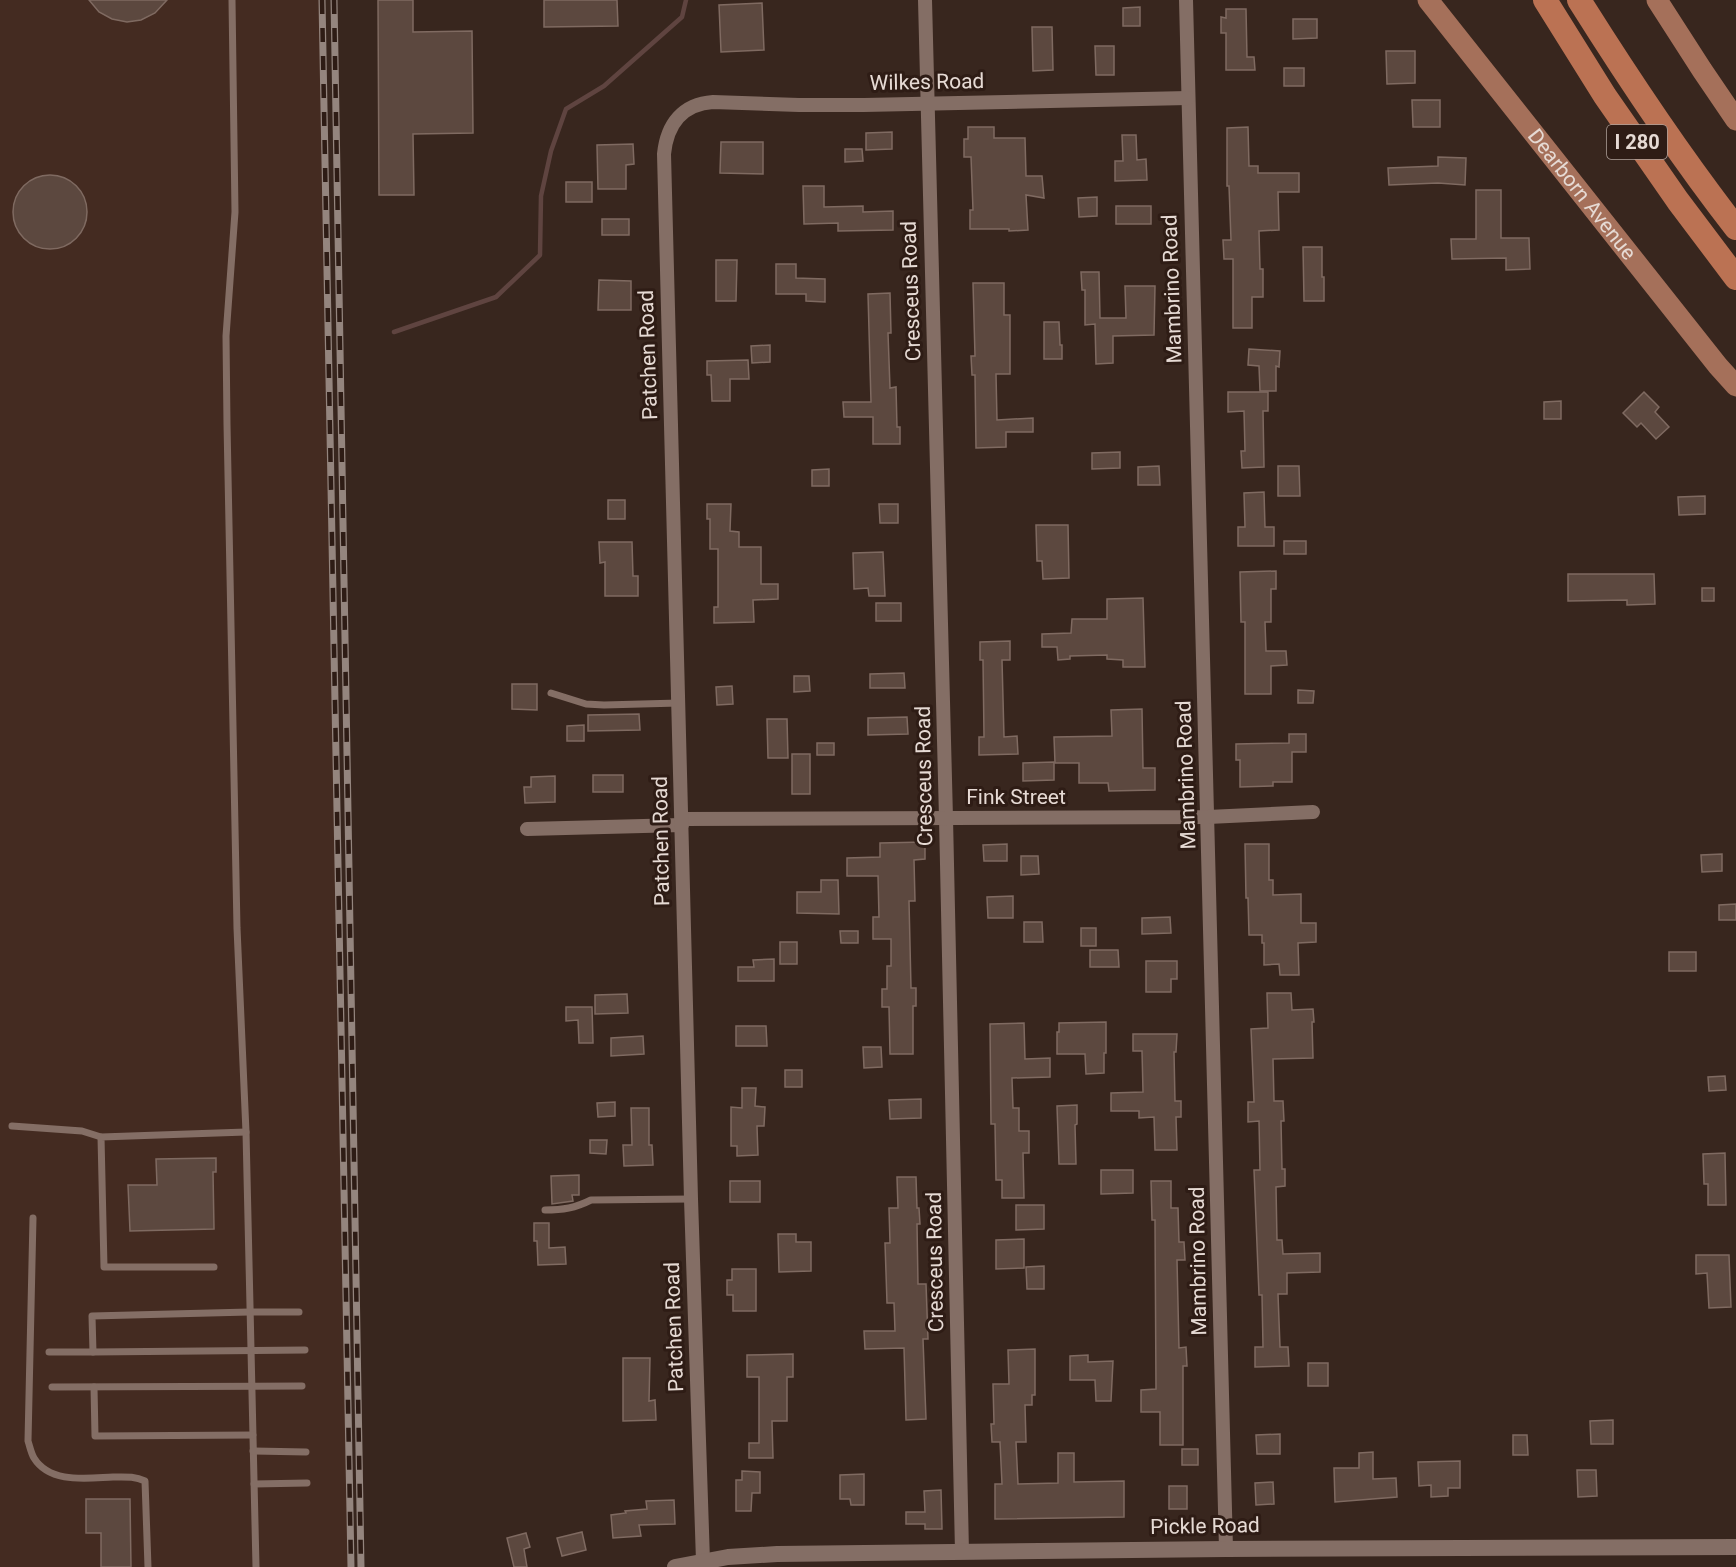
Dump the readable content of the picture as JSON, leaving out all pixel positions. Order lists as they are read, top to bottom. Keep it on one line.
{"streets":{"highway":["I 280"],"main road":["Dearborn Avenue"],"street":["Wilkes Road","Mambrino Road","Cresceus Road","Patchen Road","Fink Street","Pickle Road"]},"crossings":[["Wilkes Road","Mambrino Road"],["Wilkes Road","Cresceus Road"],["Wilkes Road","Patchen Road"],["Mambrino Road","Fink Street"],["Mambrino Road","Pickle Road"],["Cresceus Road","Fink Street"],["Cresceus Road","Pickle Road"],["Patchen Road","Fink Street"],["Patchen Road","Pickle Road"]]}
